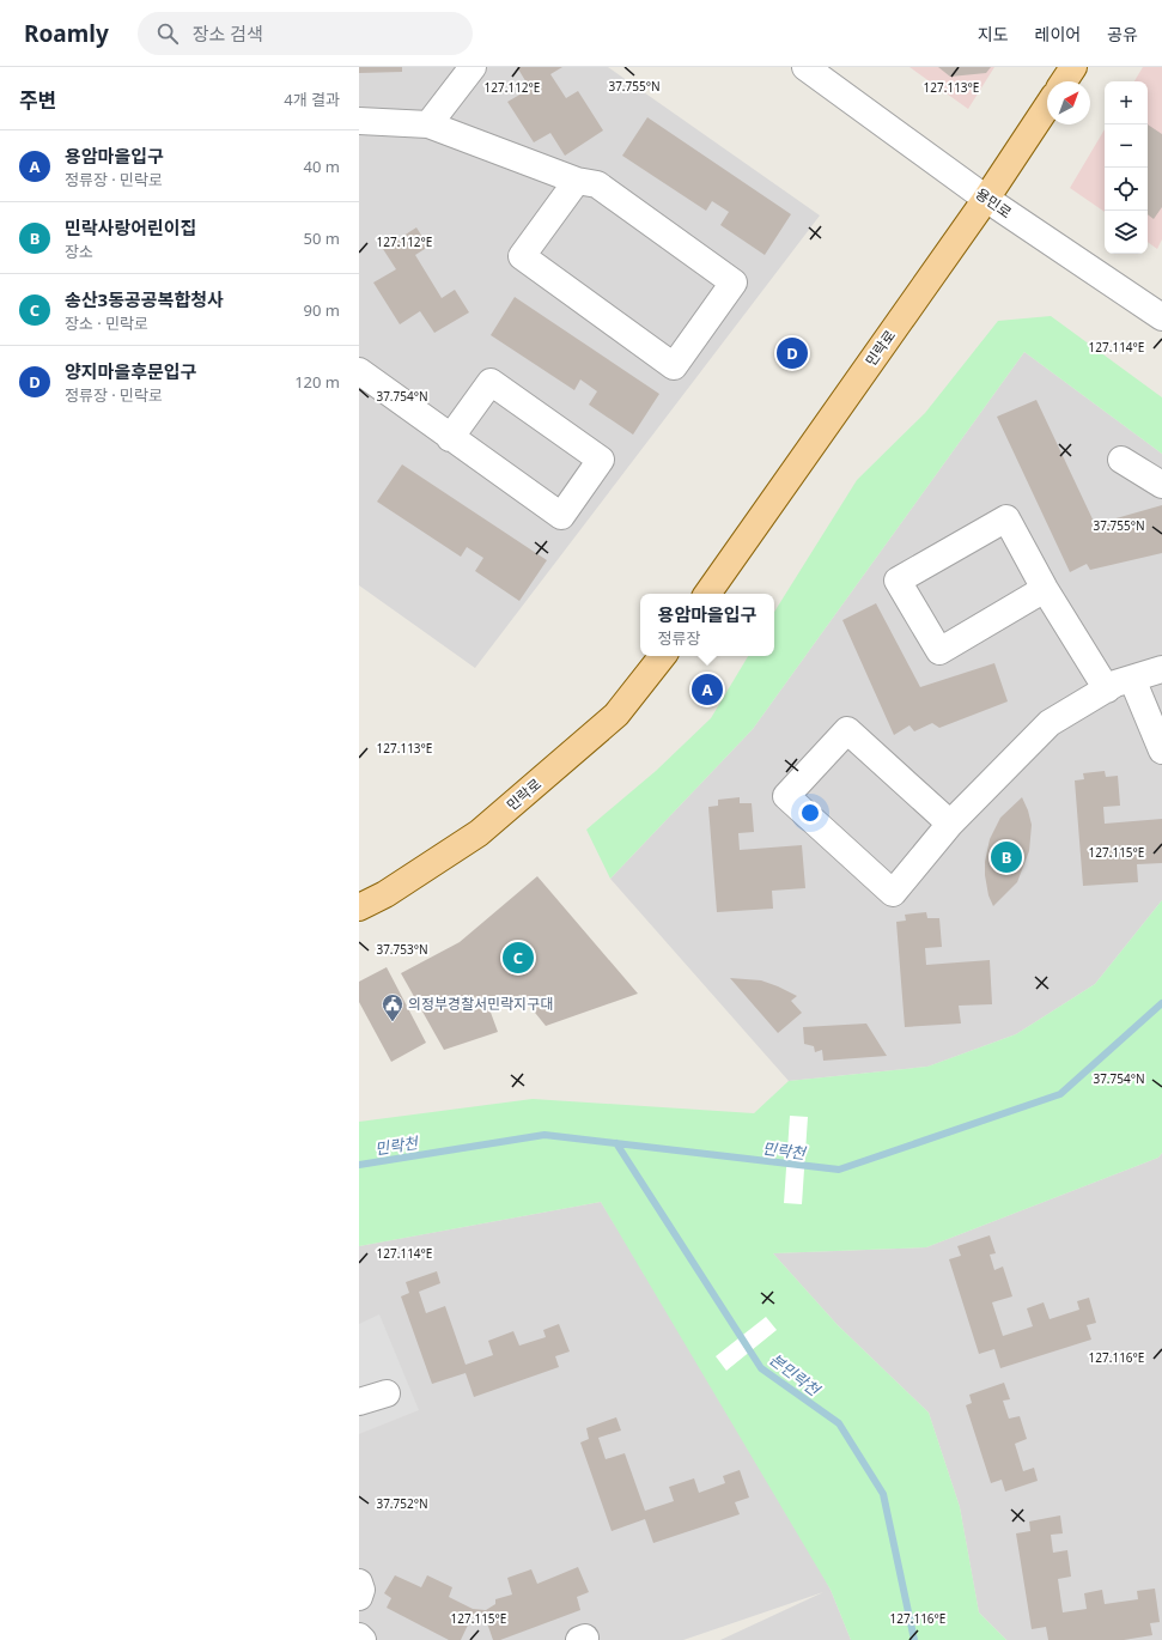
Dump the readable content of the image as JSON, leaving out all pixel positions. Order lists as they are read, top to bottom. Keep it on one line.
{"streets":{"main road":["민락로"],"street":["용민로"]},"crossings":[["용민로","민락로"]],"water":["민락천","본민락천"],"places":{"public building":["의정부경찰서민락지구대"]},"north":"top right","page":{"header":"Roamly","search":"장소 검색","nav":["지도","레이어","공유"],"heading":["주변","4개 결과"],"map_buttons":["+","−"],"list":[{"mark":"A","name":"용암마을입구","note":"정류장 · 민락로","value":"40 m"},{"mark":"B","name":"민락사랑어린이집","note":"장소","value":"50 m"},{"mark":"C","name":"송산3동공공복합청사","note":"장소 · 민락로","value":"90 m"},{"mark":"D","name":"양지마을후문입구","note":"정류장 · 민락로","value":"120 m"}],"pins":["D","A","B","C"],"popup":["용암마을입구","정류장"]},"coordinates":["37.755°N","127.112°E","127.113°E","127.114°E","37.754°N","127.115°E","37.753°N","127.116°E","37.752°N"]}
